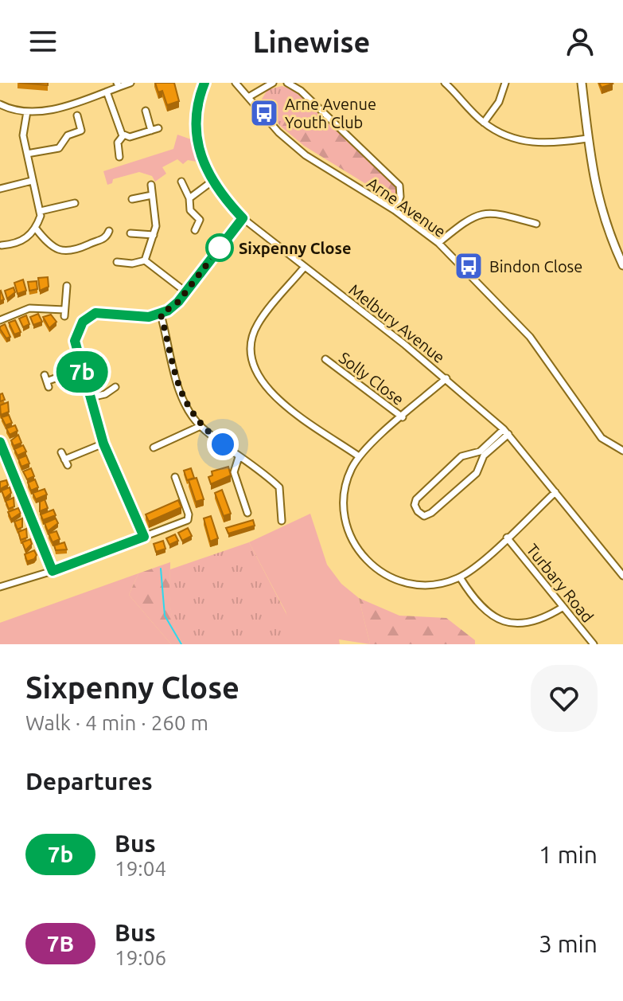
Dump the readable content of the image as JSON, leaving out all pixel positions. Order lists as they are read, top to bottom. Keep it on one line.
{"streets":{"street":["Arne Avenue","Melbury Avenue","Solly Close","Turbary Road"]},"places":{"bus stop":["Arne Avenue Youth Club","Bindon Close"],"other":["Sixpenny Close"]},"lines":["bus line 7b"],"page":{"header":"Linewise","on_map":"7b","heading":[["Sixpenny Close","Walk · 4 min · 260 m"],"Departures"],"list":[{"mark":"7b","name":"Bus","note":"19:04","value":"1 min"},{"mark":"7B","name":"Bus","note":"19:06","value":"3 min"}]}}
